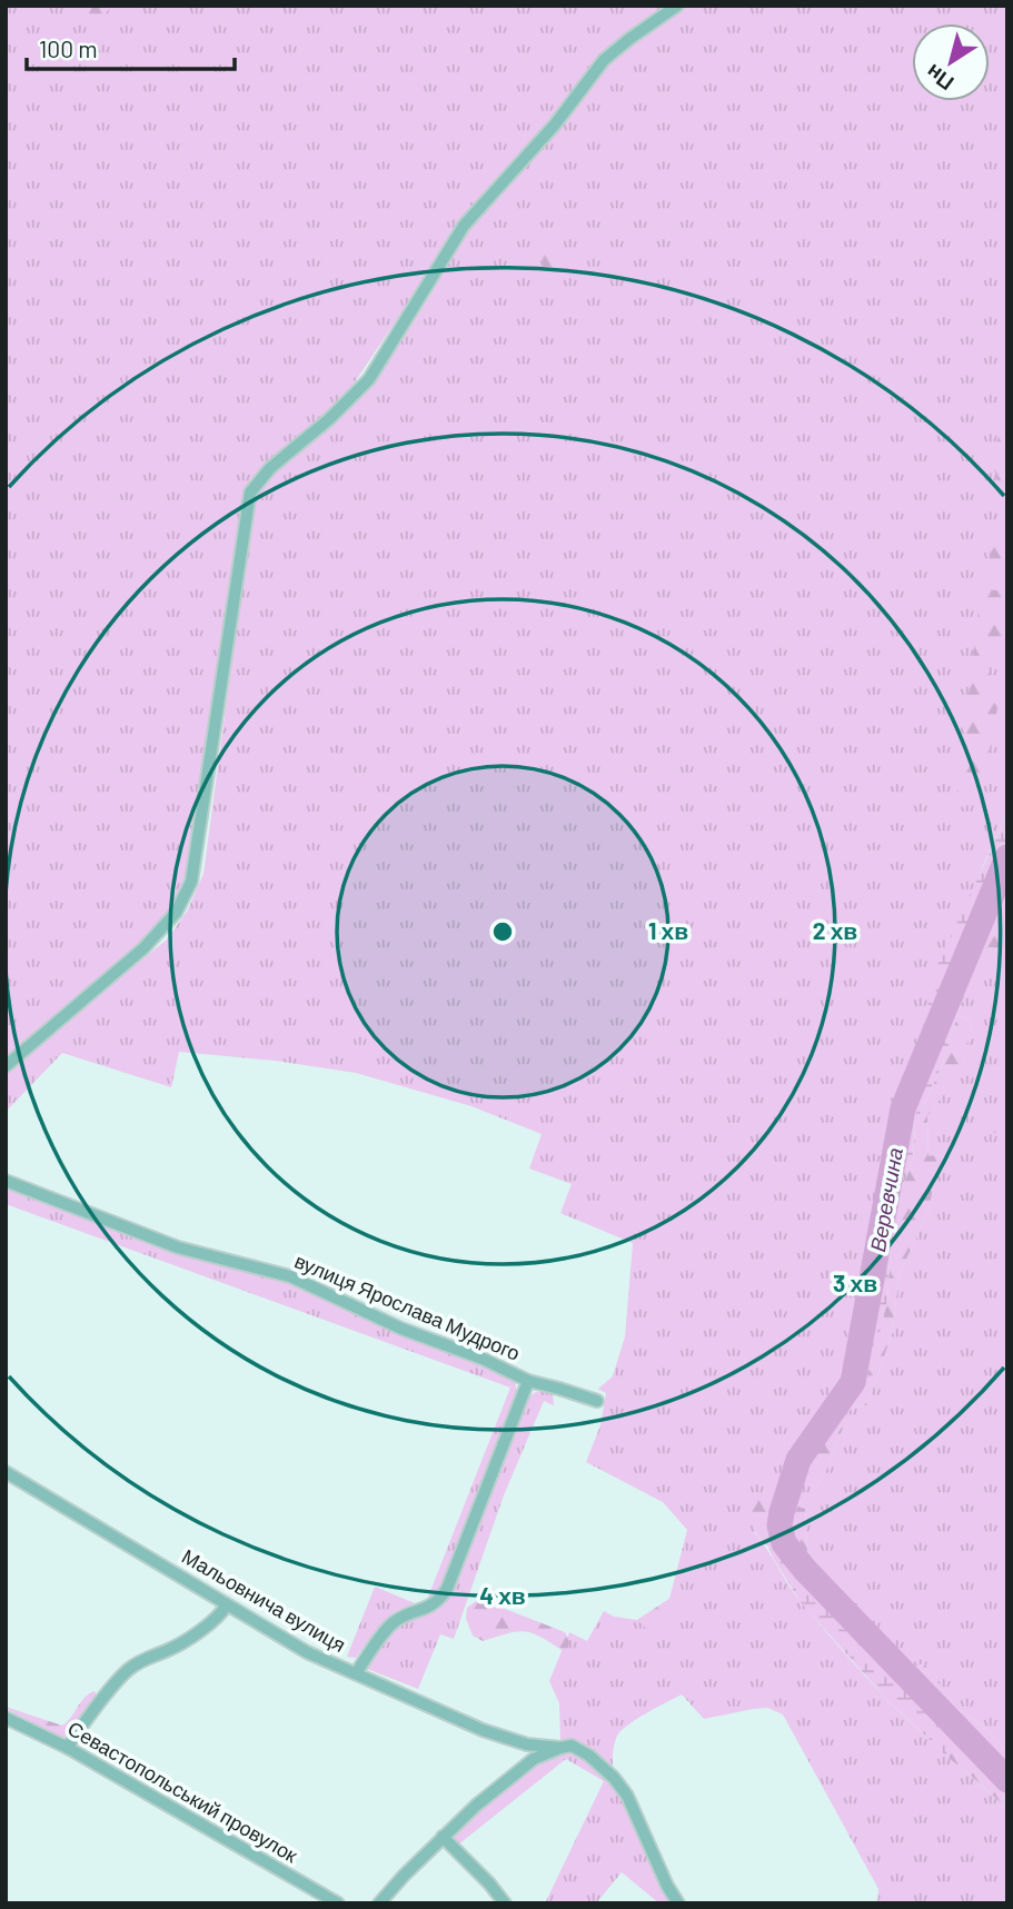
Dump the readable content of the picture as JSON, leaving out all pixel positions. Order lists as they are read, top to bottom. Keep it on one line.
{"streets":{"street":["вулиця Ярослава Мудрого","Мальовнича вулиця","Севастопольський провулок"]},"crossings":[["вулиця Ярослава Мудрого","Мальовнича вулиця"]],"water":["Веревчина"],"scale_bar":"100 m","north":"bottom left","rings":["1 хв","2 хв","3 хв","4 хв"]}
